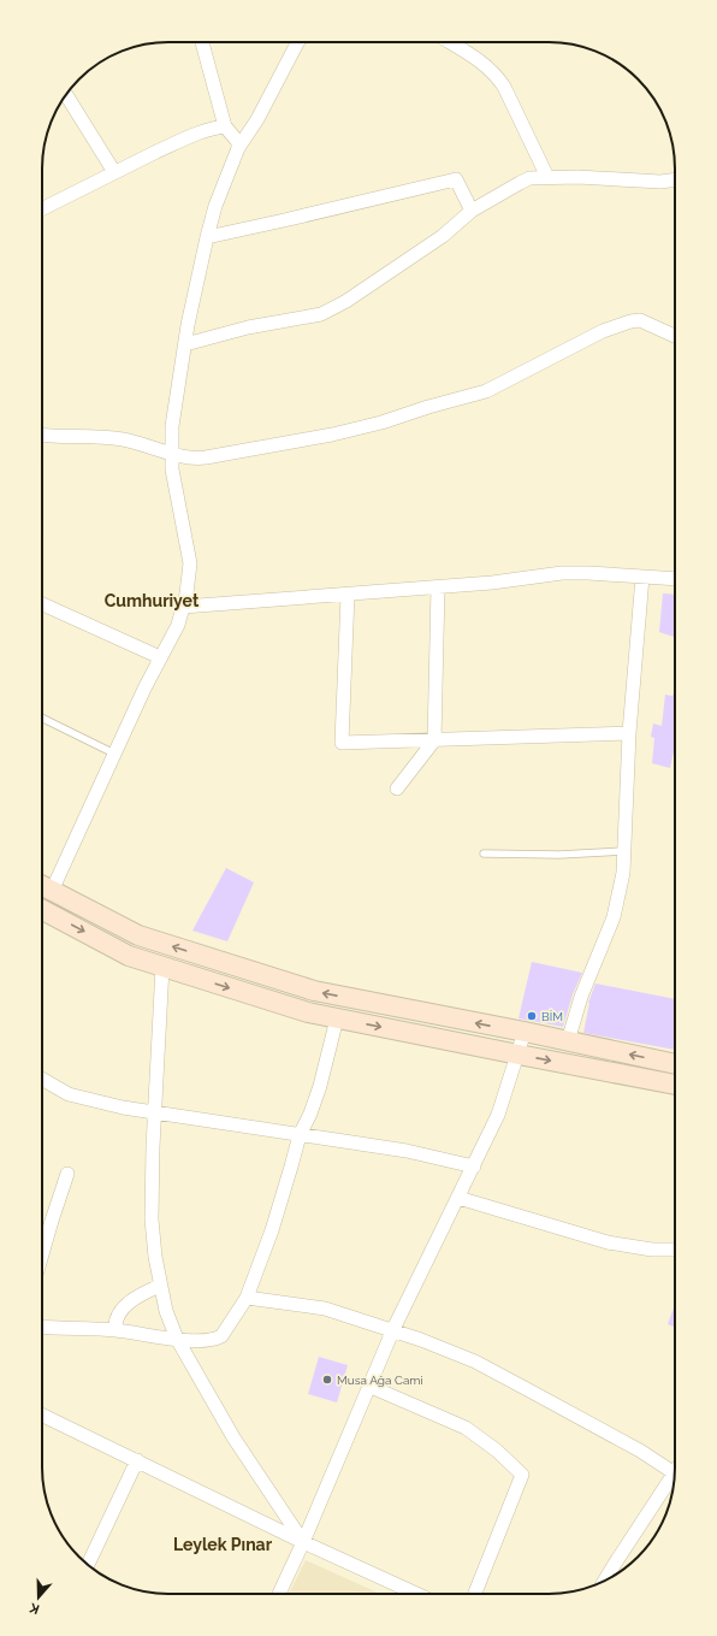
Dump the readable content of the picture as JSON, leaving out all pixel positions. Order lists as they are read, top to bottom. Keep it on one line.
{"districts":["Cumhuriyet","Leylek Pınar"],"places":["BİM","Musa Ağa Cami"],"north":"bottom"}
